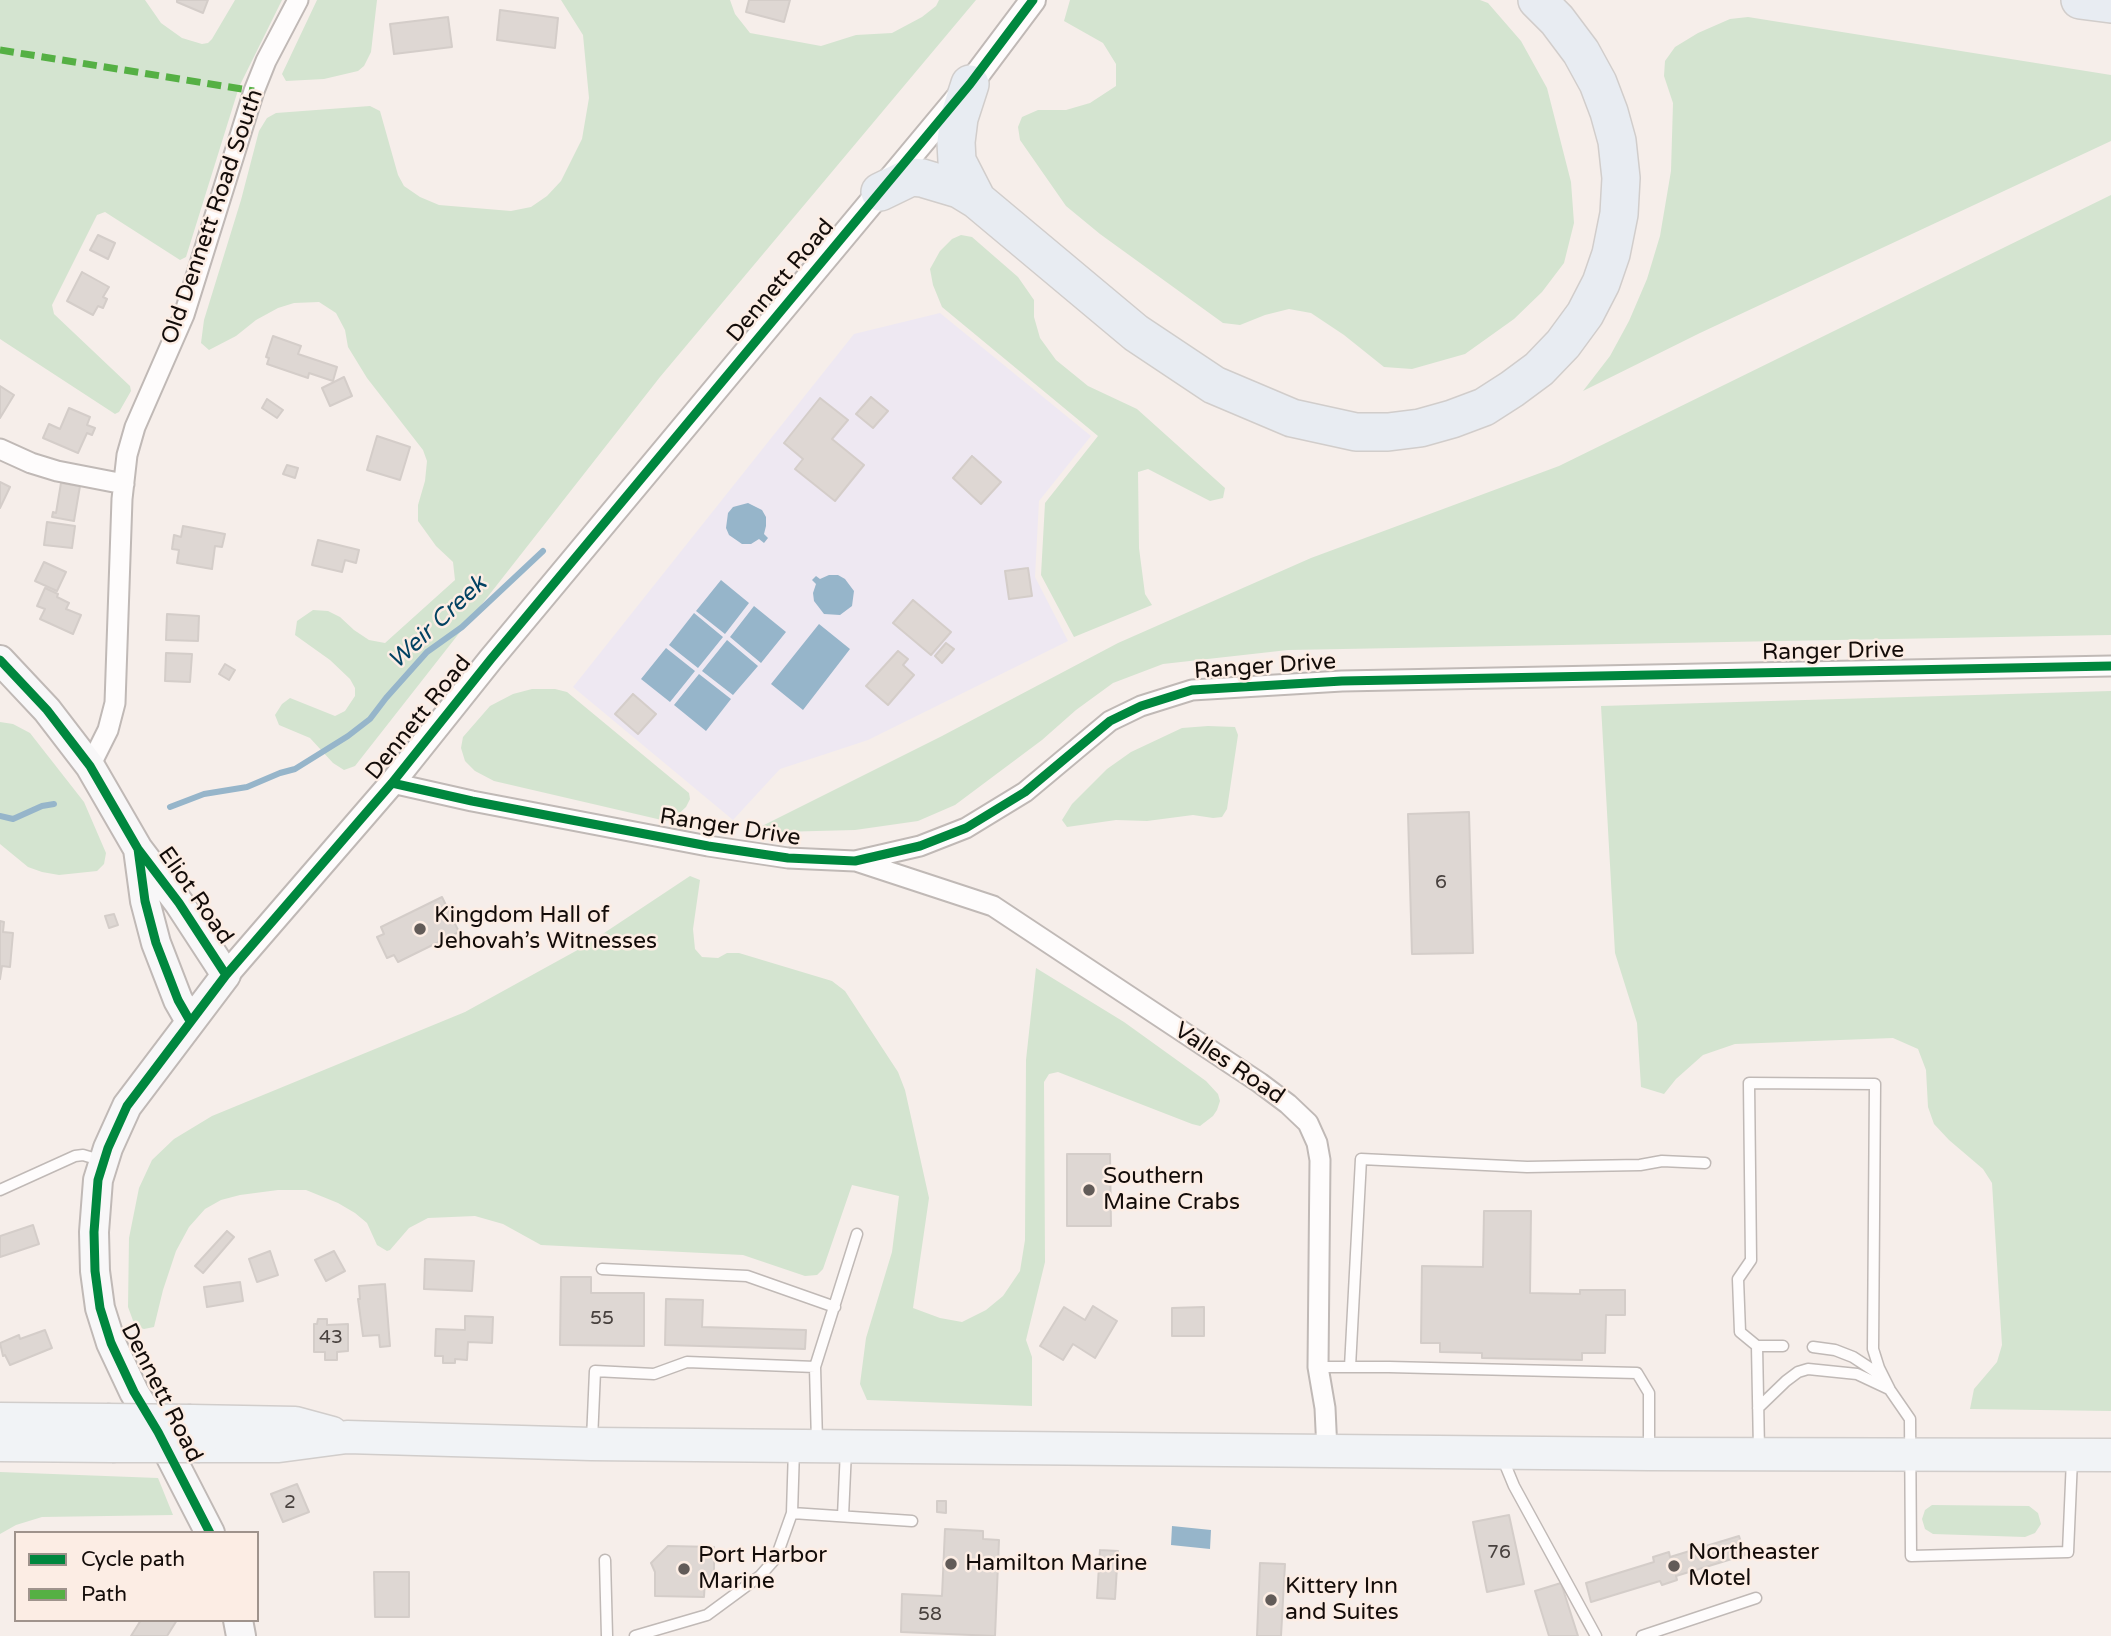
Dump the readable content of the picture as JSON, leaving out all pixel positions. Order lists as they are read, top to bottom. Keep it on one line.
{"streets":{"main road":["Dennett Road","Eliot Road"],"street":["Old Dennett Road South","Ranger Drive","Valles Road"]},"crossings":[["Dennett Road","Ranger Drive"],["Dennett Road","Eliot Road"],["Ranger Drive","Valles Road"]],"water":["Weir Creek"],"places":["Kingdom Hall of Jehovah’s Witnesses","Southern Maine Crabs","Hamilton Marine","Northeaster Motel","Port Harbor Marine","Kittery Inn and Suites"],"house_numbers":["6","55","43","2","76","58"],"legend":["Cycle path","Path"]}
